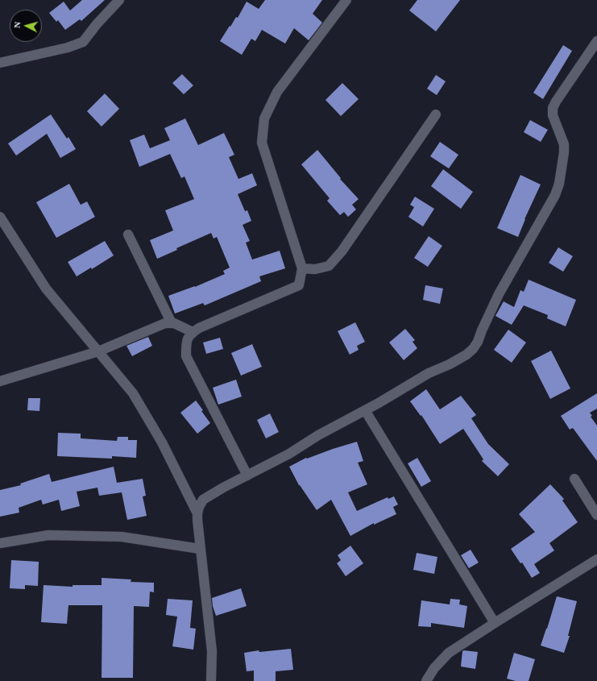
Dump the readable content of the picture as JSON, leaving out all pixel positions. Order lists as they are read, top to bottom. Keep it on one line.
{"north":"left"}
